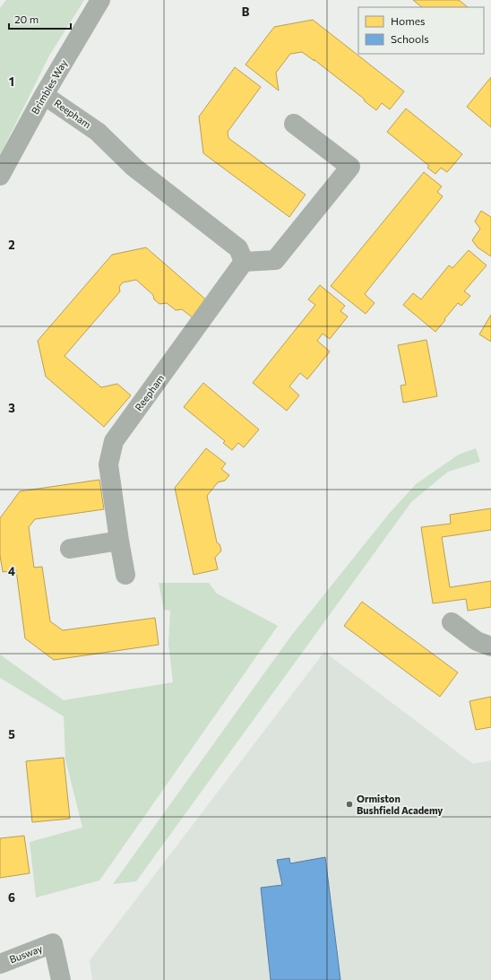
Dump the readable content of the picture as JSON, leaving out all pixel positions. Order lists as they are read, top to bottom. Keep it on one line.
{"streets":{"street":["Brimbles Way","Reepham","Busway"]},"crossings":[["Brimbles Way","Reepham"]],"places":["Ormiston Bushfield Academy"],"legend":["Homes","Schools"],"scale_bar":"20 m","grid":{"columns":["B"],"rows":["1","2","3","4","5","6"]}}
